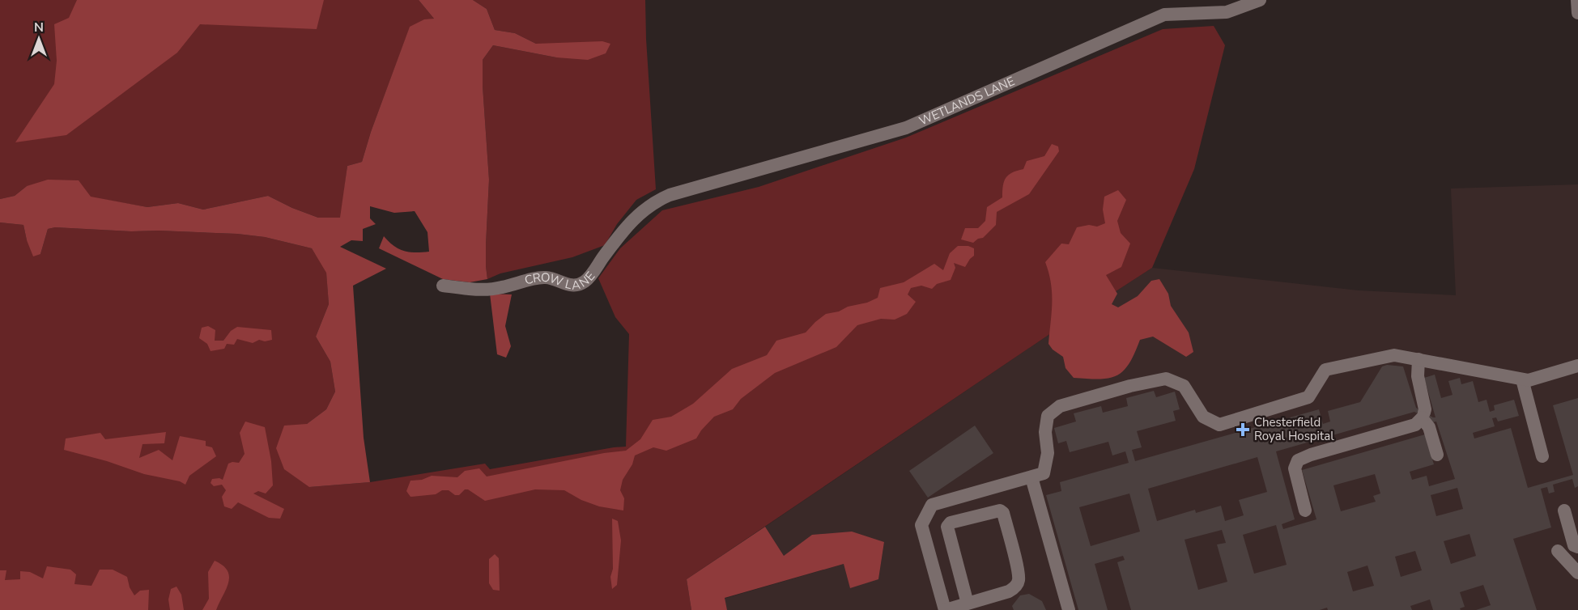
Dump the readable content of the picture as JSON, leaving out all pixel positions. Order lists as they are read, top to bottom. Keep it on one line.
{"streets":{"street":["WETLANDS LANE","CROW LANE"]},"crossings":[["WETLANDS LANE","CROW LANE"]],"places":{"health":["Chesterfield Royal Hospital"]},"north":"top"}
